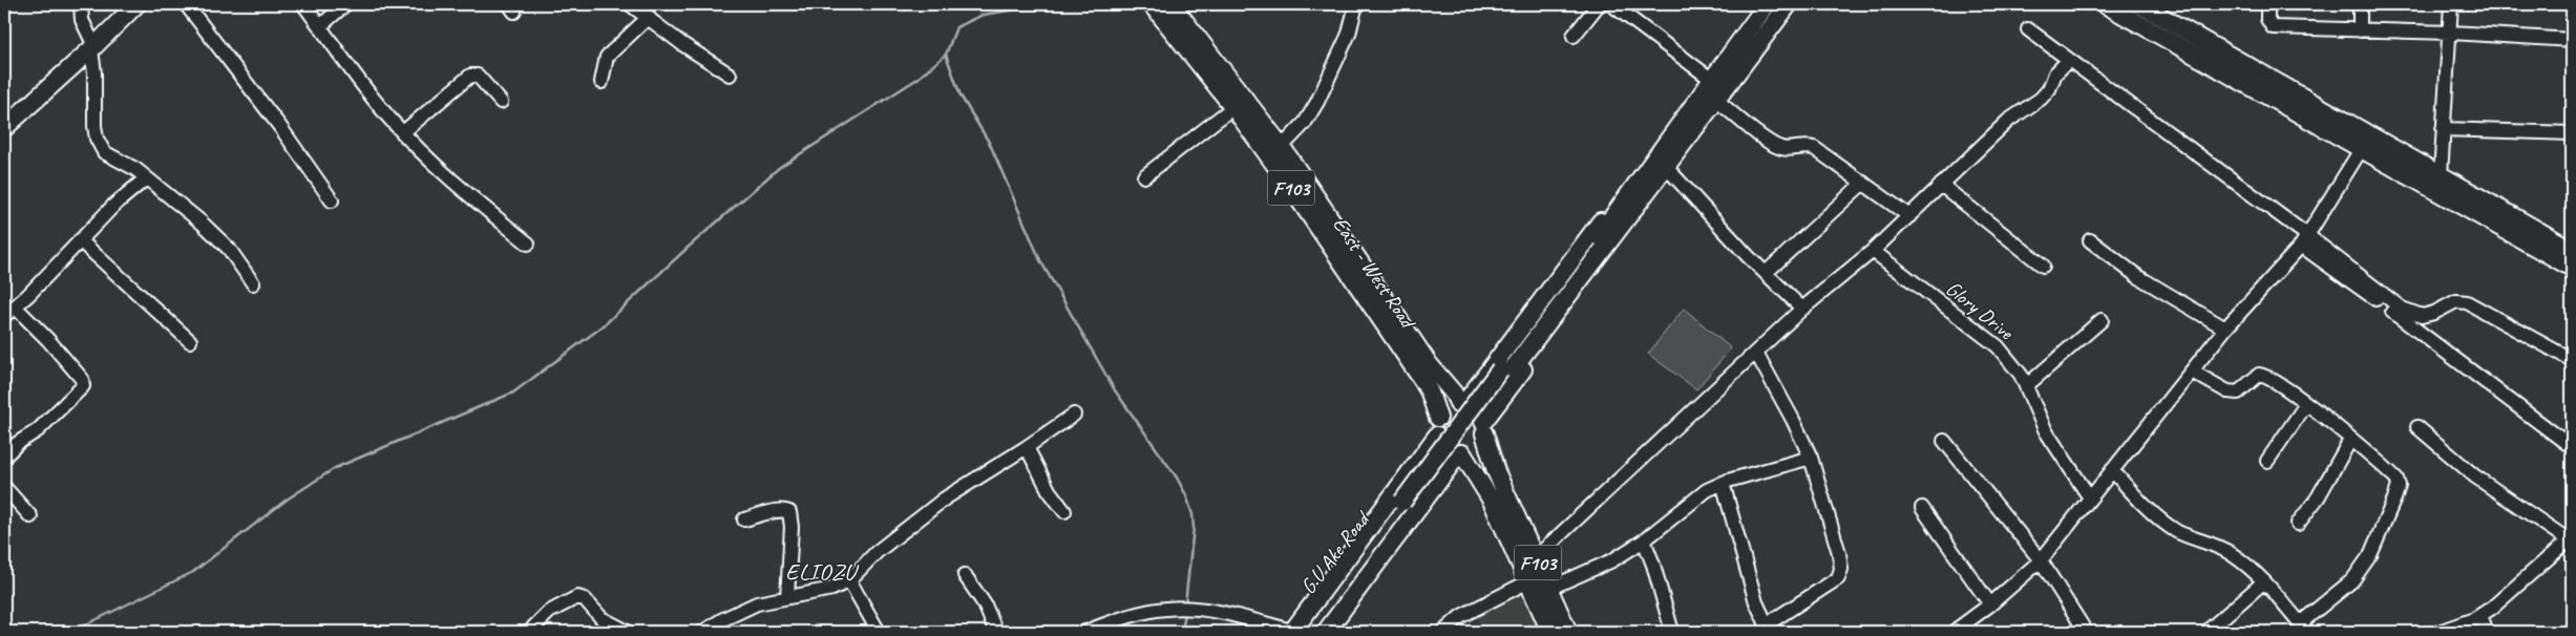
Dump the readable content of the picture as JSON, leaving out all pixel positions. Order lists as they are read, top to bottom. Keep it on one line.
{"streets":{"main road":["F103","East - West Road","G.U Ake Road"],"street":["Glory Drive"]},"crossings":[["F103","East - West Road"]],"districts":["ELIOZU"]}
